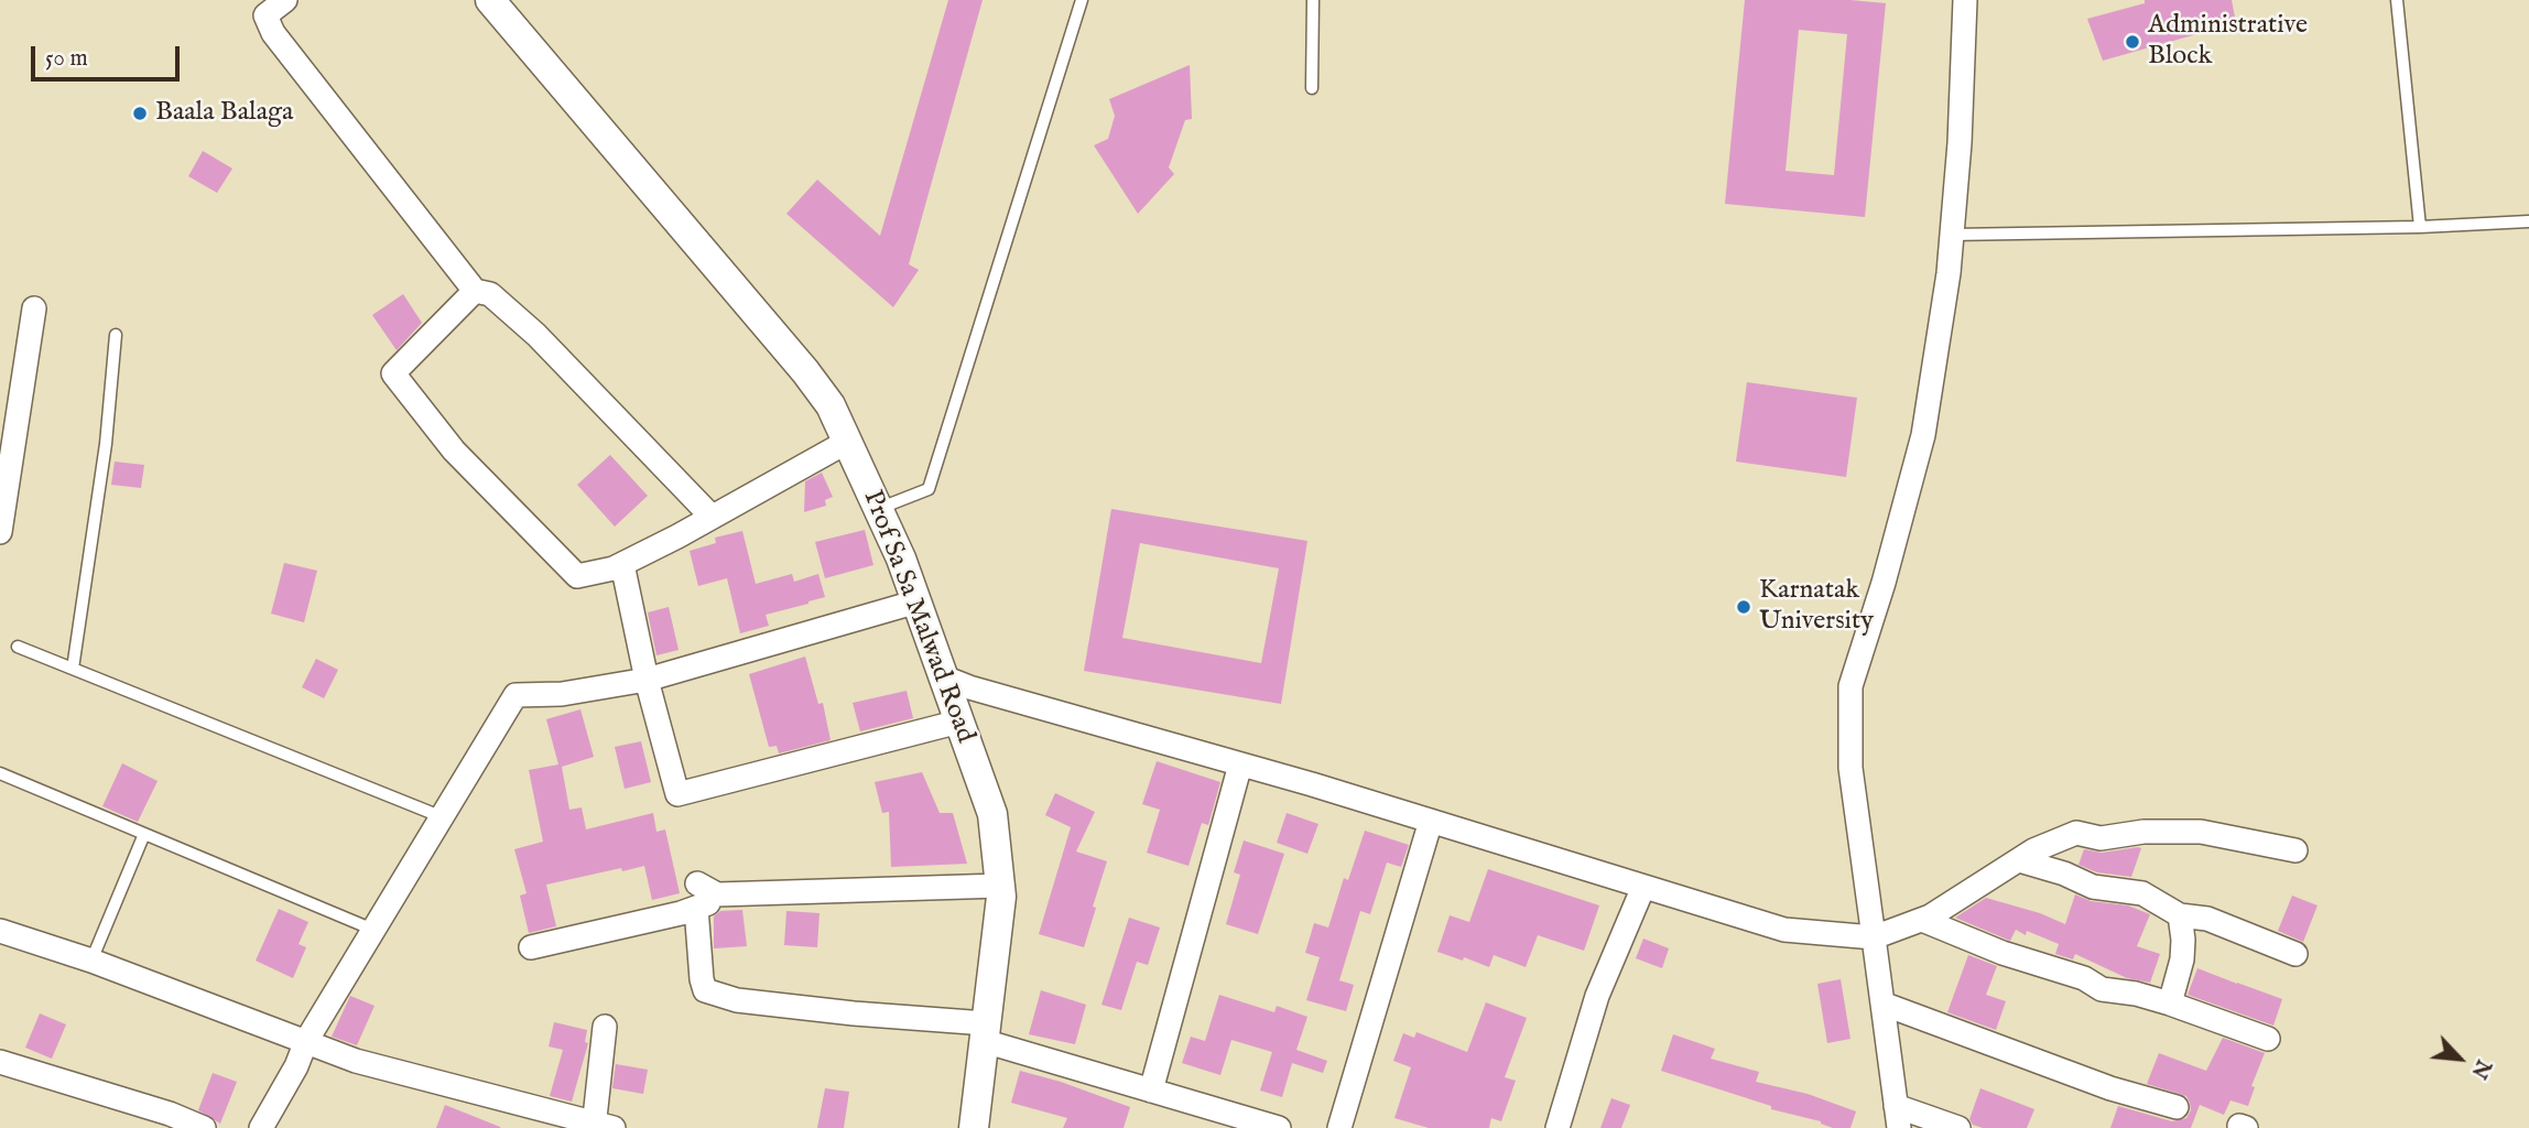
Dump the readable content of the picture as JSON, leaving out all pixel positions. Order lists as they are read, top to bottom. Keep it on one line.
{"streets":{"street":["Prof Sa Sa Malwad Road"]},"places":["Administrative Block","Baala Balaga","Karnatak University"],"scale_bar":"50 m","north":"bottom right"}
